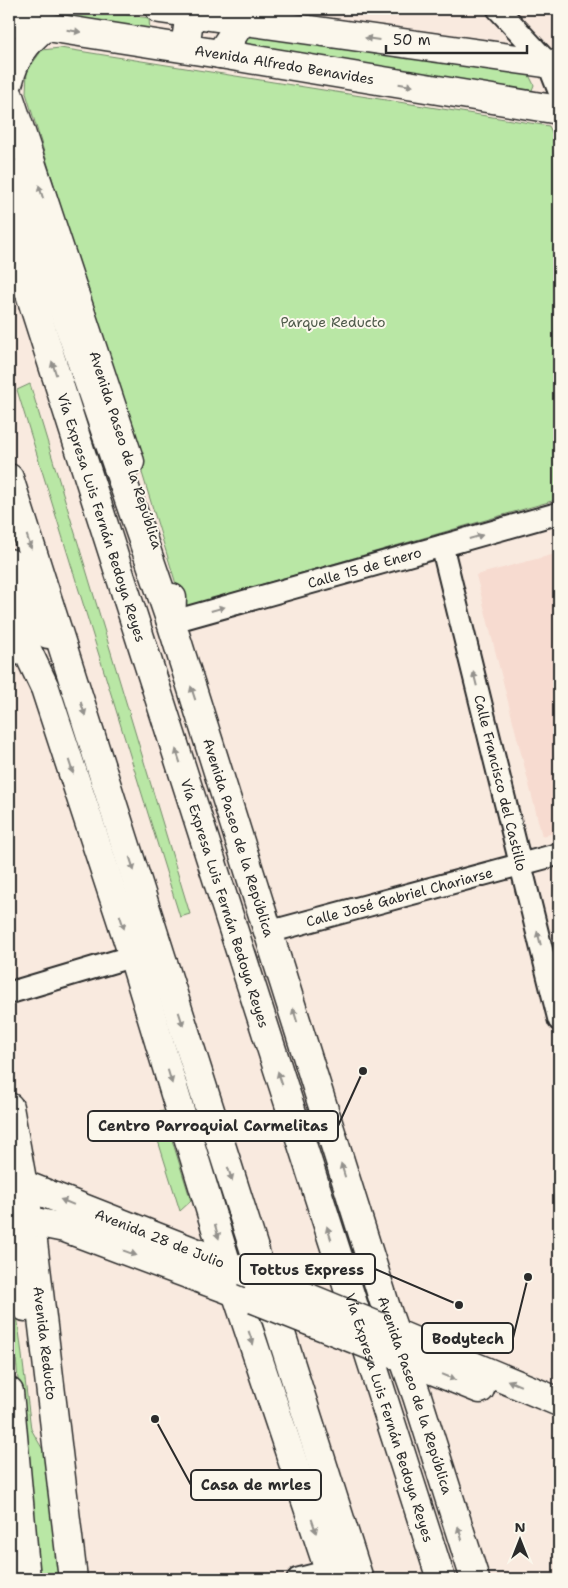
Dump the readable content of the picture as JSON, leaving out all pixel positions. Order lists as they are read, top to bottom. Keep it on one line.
{"streets":{"main road":["Avenida Alfredo Benavides","Avenida Paseo de la República","Vía Expresa Luis Fernán Bedoya Reyes","Avenida 28 de Julio","Avenida Reducto"],"street":["Calle 15 de Enero","Calle Francisco del Castillo","Calle José Gabriel Chariarse"]},"crossings":[["Avenida Paseo de la República","Calle 15 de Enero"],["Avenida Paseo de la República","Calle José Gabriel Chariarse"],["Avenida Paseo de la República","Avenida 28 de Julio"],["Calle 15 de Enero","Calle Francisco del Castillo"],["Calle Francisco del Castillo","Calle José Gabriel Chariarse"],["Avenida 28 de Julio","Avenida Reducto"]],"one_way":["Calle 15 de Enero","Calle Francisco del Castillo"],"parks":["Parque Reducto"],"places":["Centro Parroquial Carmelitas","Bodytech","Tottus Express","Casa de mrles"],"scale_bar":"50 m","north":"top"}
